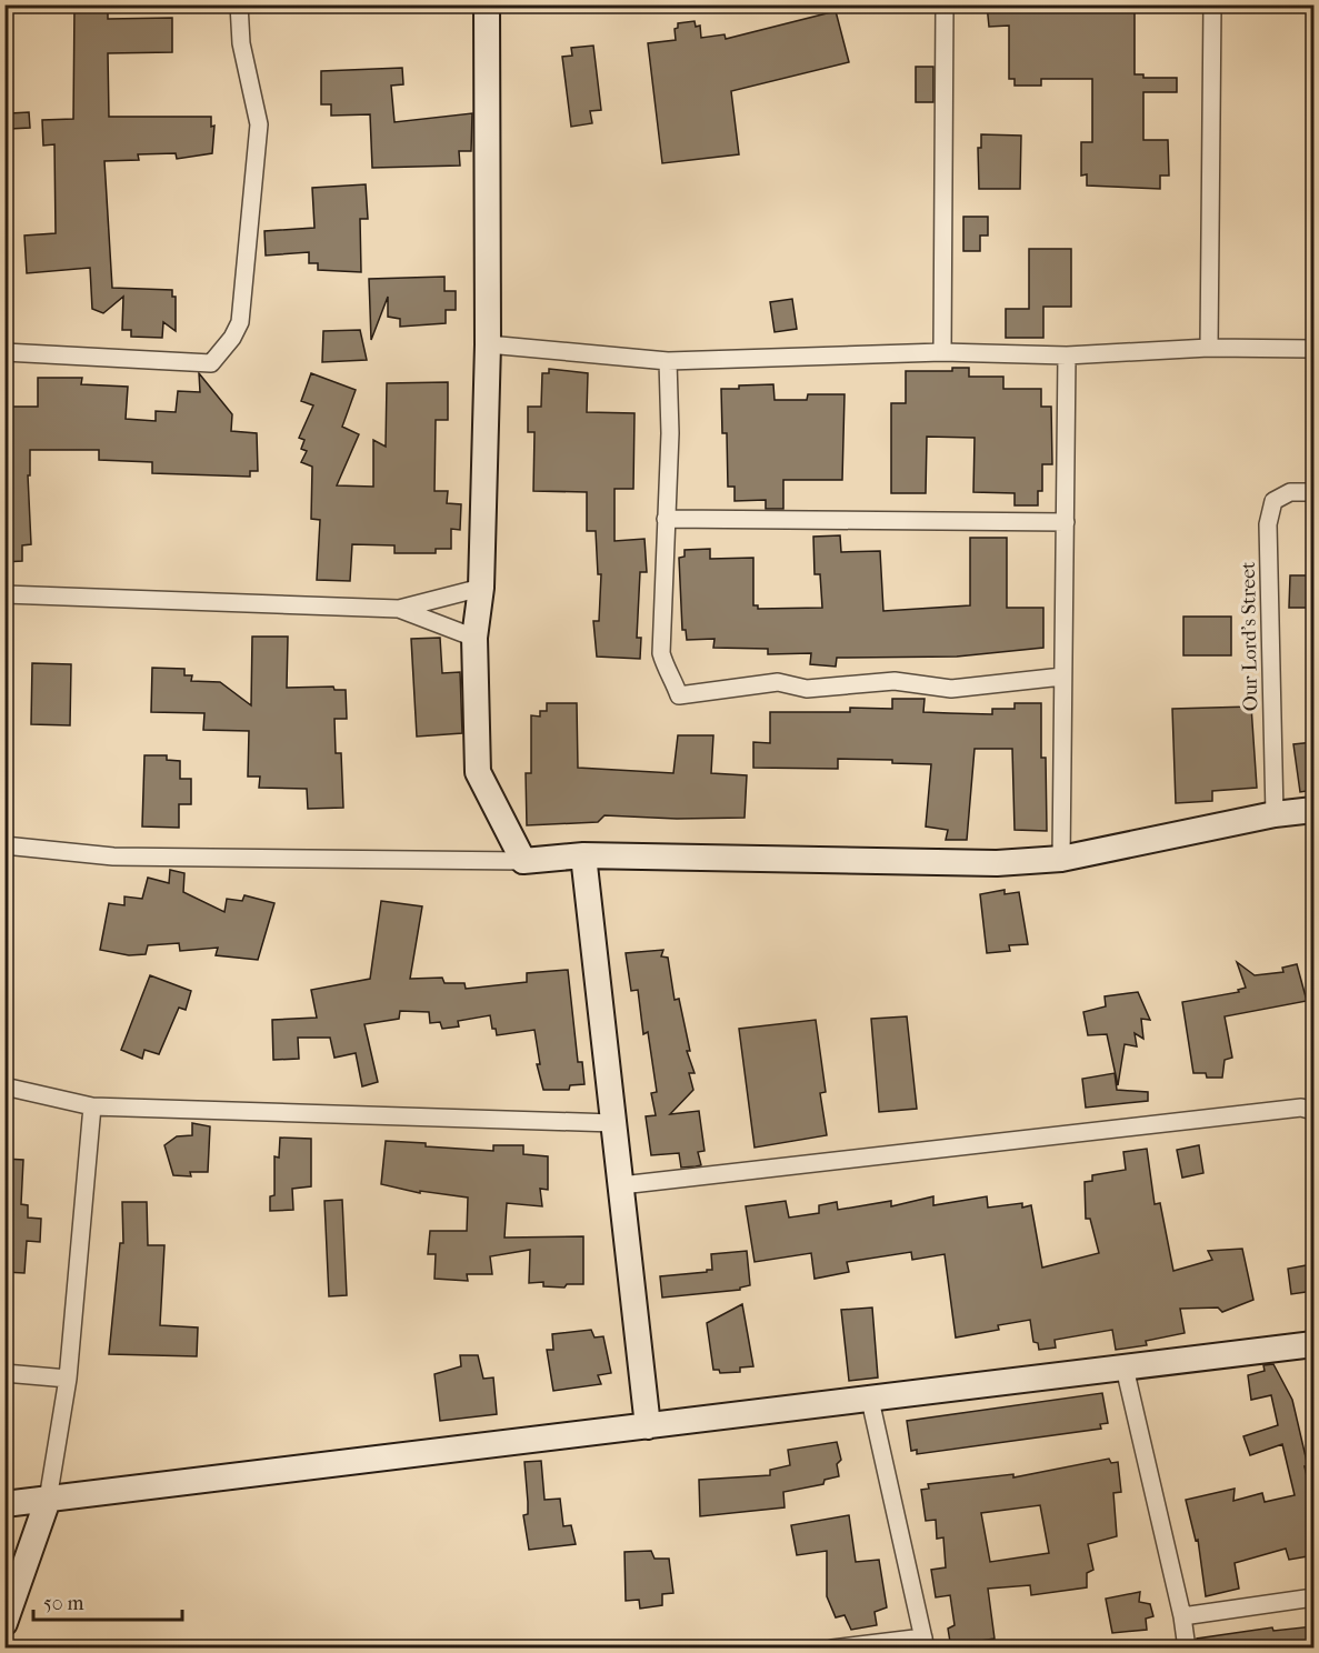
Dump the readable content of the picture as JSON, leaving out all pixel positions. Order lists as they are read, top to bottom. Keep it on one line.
{"streets":{"street":["Our Lord’s Street"]},"scale_bar":"50 m"}
